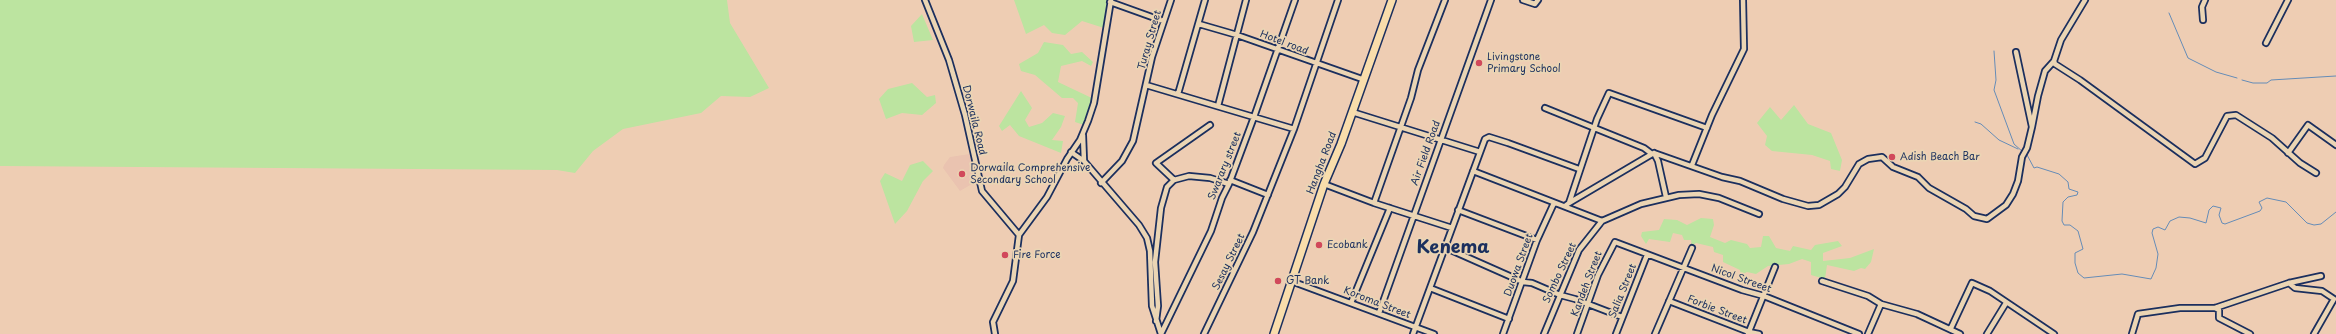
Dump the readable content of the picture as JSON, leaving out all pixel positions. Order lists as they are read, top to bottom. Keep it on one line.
{"streets":{"highway":["Hangha Road"],"street":["Turay Street","Hotel road","Dorwaila Road","Air Field Road","Swarary street","Sesay Street","Duowa Street","Sombo Street","Nicol Streeet","Kandeh Street","Salia Street","Koroma Street","Forbie Street"]},"crossings":[["Hotel road","Hangha Road"],["Hotel road","Swarary street"],["Hotel road","Sesay Street"],["Air Field Road","Koroma Street"],["Hangha Road","Koroma Street"],["Nicol Streeet","Kandeh Street"],["Nicol Streeet","Salia Street"]],"districts":["Kenema"],"places":["Livingstone Primary School","Adish Beach Bar","Dorwaila Comprehensive Secondary School","Ecobank","Fire Force","GT Bank"]}
